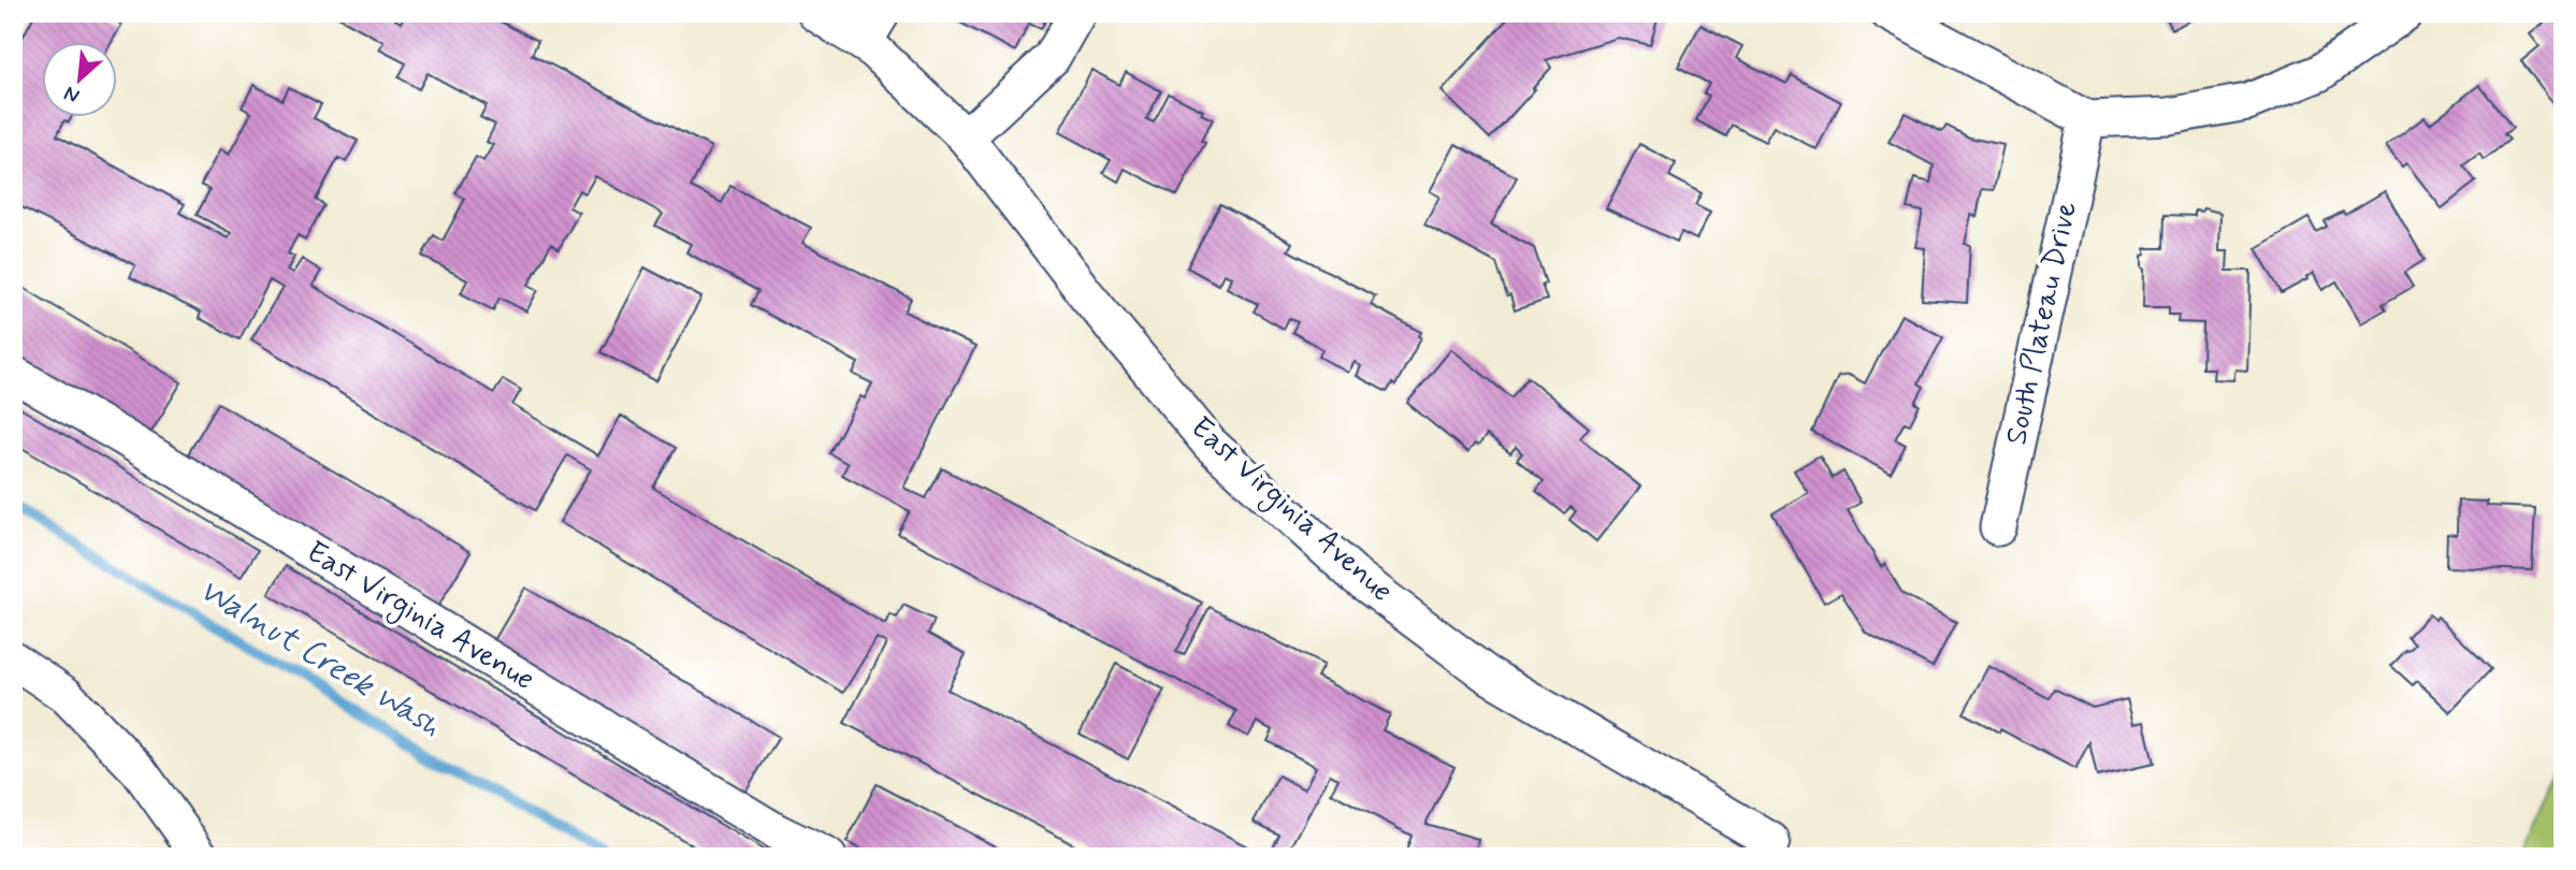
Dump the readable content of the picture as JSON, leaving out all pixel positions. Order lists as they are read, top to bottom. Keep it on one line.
{"streets":{"street":["South Plateau Drive","East Virginia Avenue"]},"water":["Walnut Creek Wash"],"north":"bottom left"}
